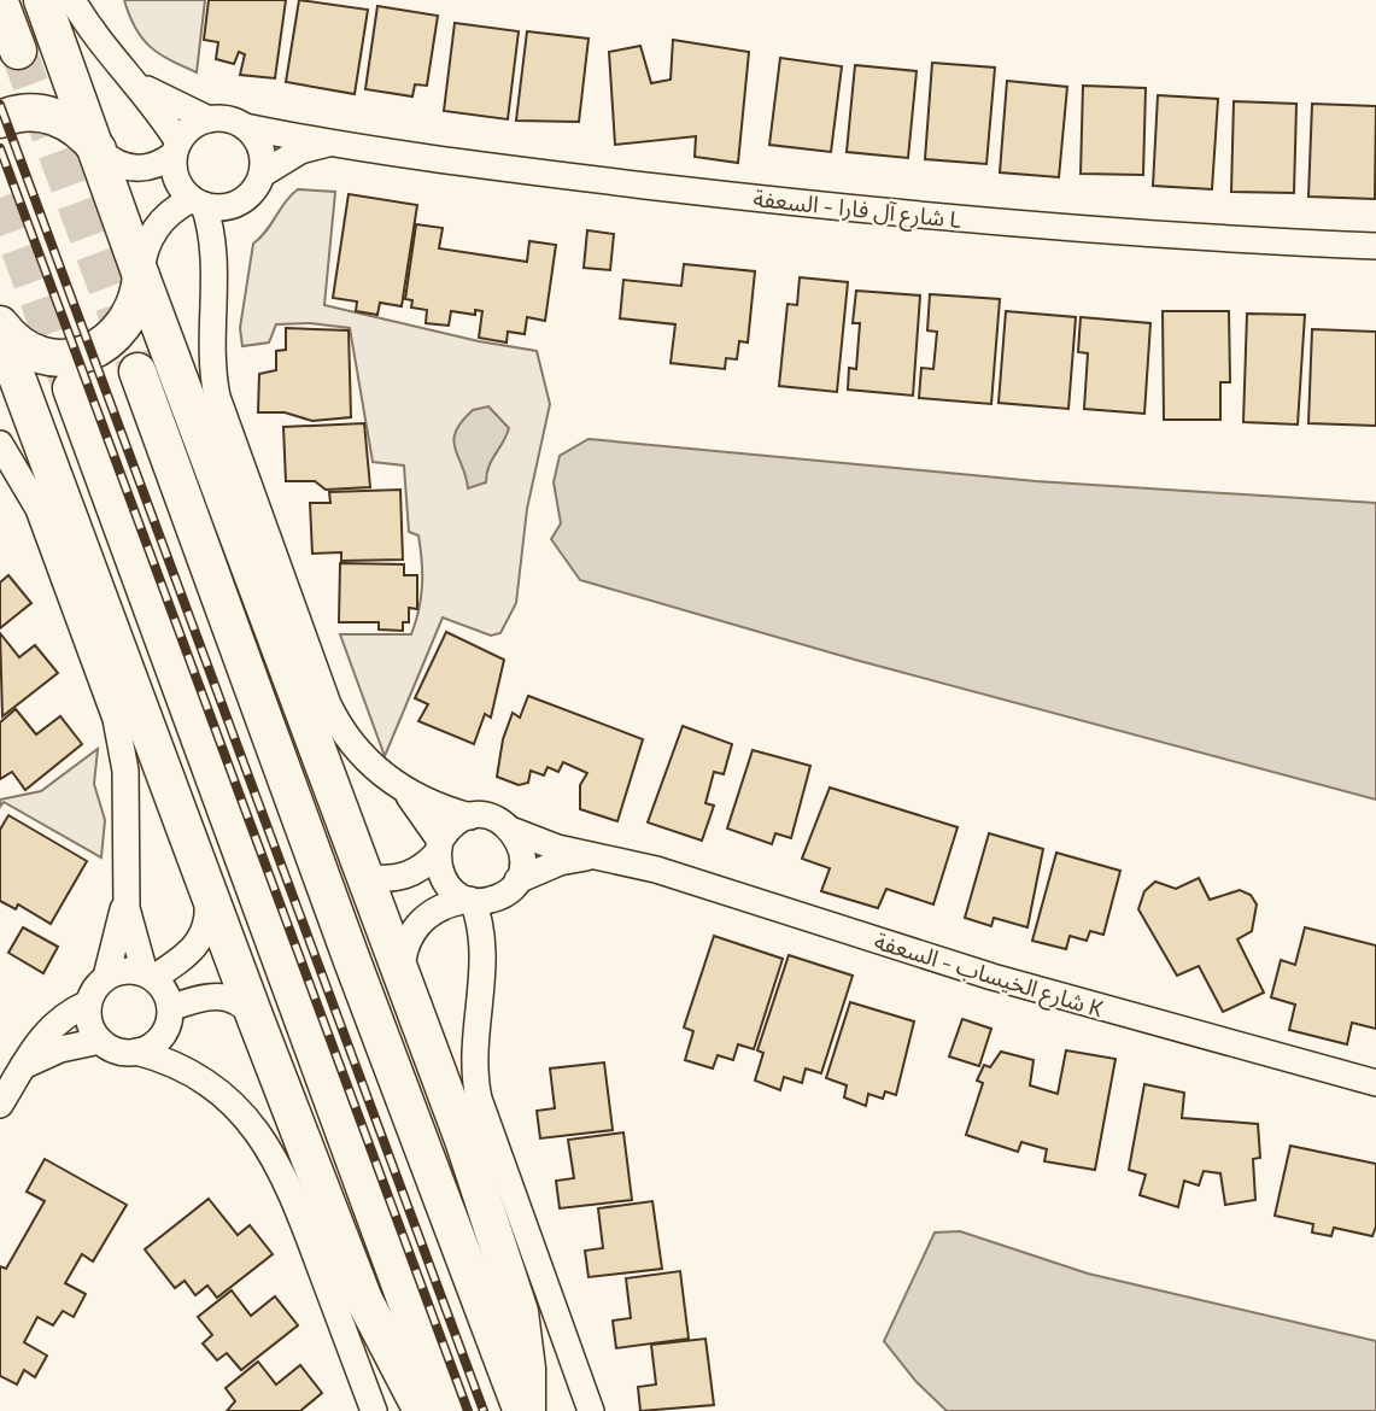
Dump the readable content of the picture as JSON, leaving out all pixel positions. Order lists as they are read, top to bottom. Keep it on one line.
{"streets":{"street":["شارع آل فارا - السعفة L","شارع الخيساب - السعفة K"]}}
